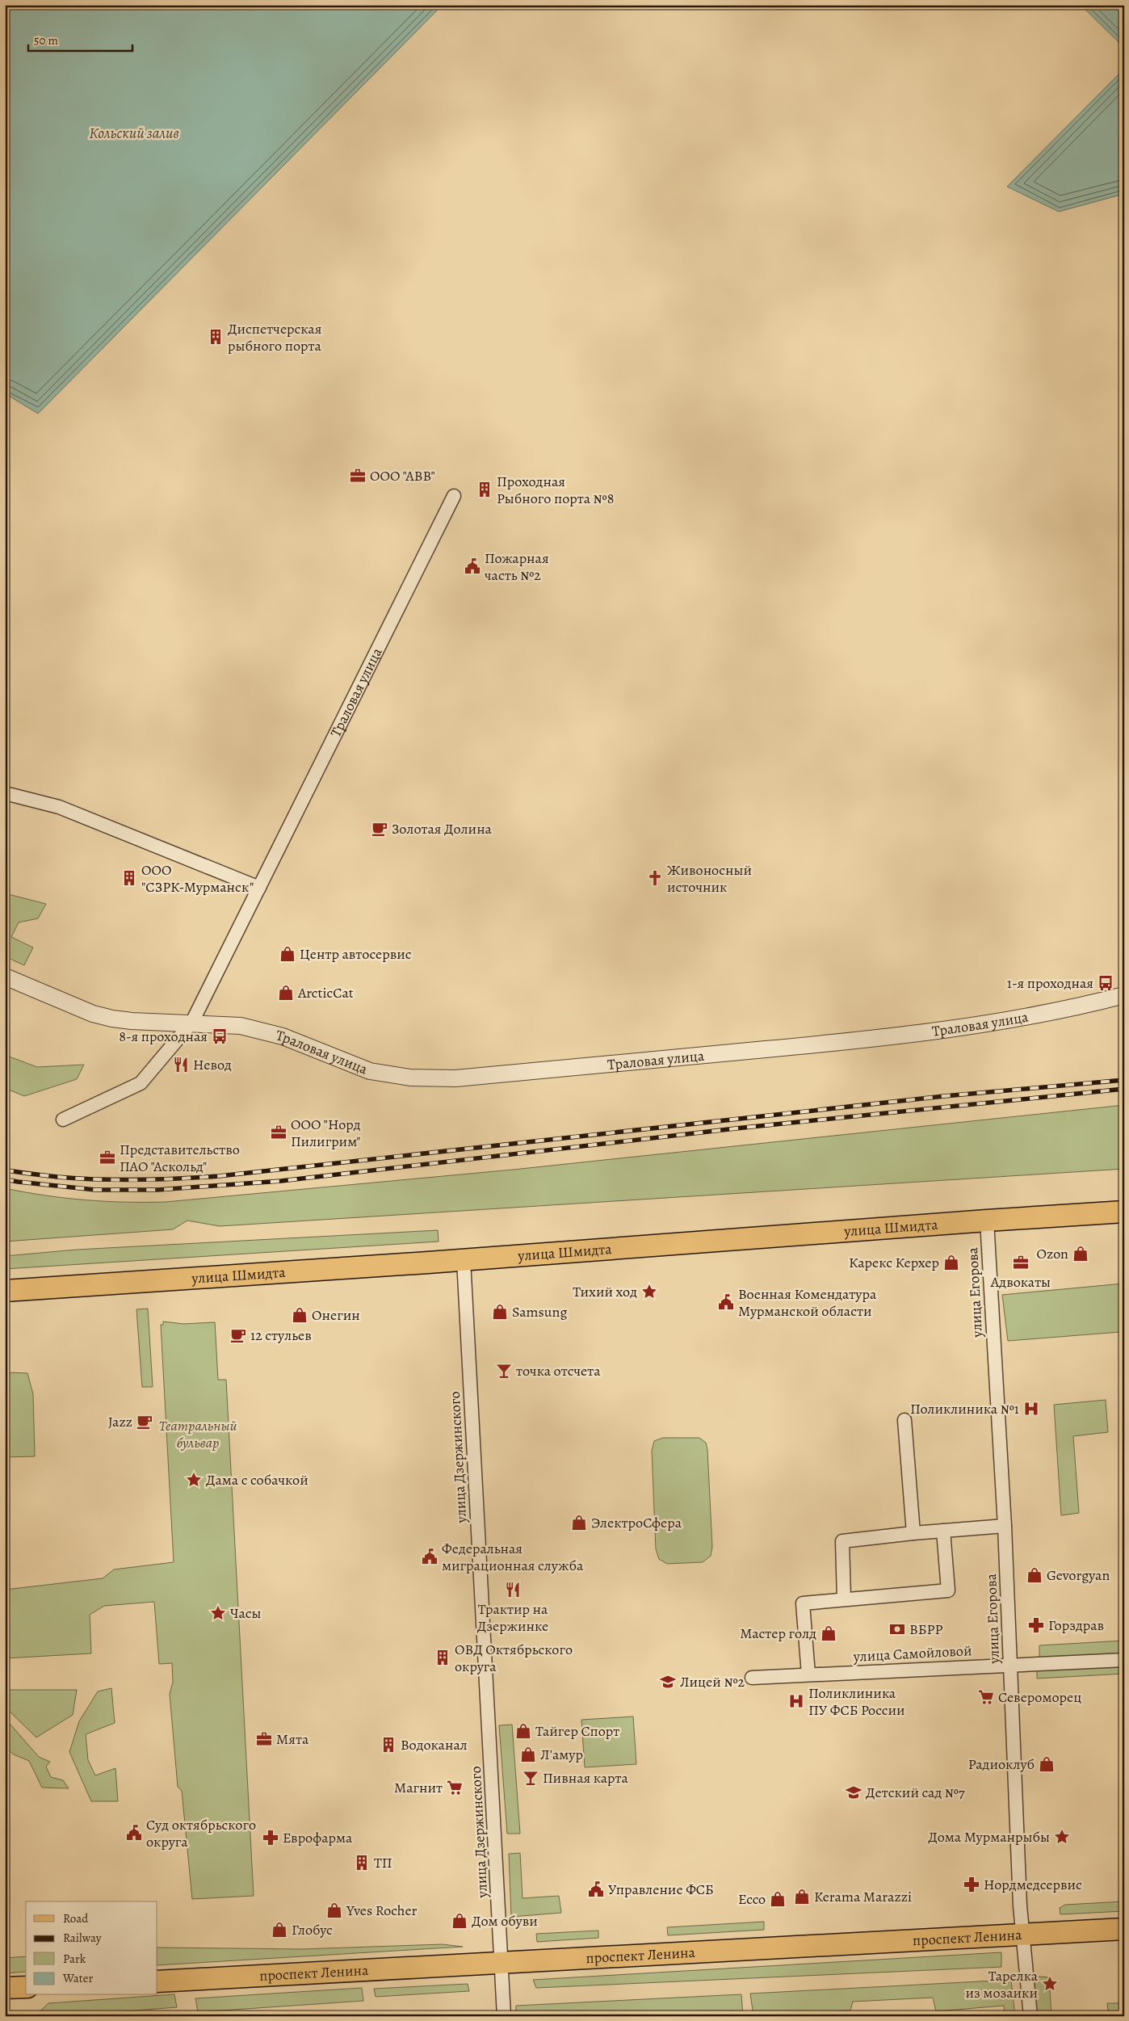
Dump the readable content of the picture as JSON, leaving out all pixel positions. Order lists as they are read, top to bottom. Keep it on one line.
{"streets":{"main road":["улица Шмидта","проспект Ленина"],"street":["Траловая улица","улица Егорова","улица Дзержинского","улица Самойловой"]},"crossings":[["улица Шмидта","улица Егорова"],["улица Шмидта","улица Дзержинского"],["улица Егорова","улица Самойловой"],["улица Егорова","проспект Ленина"],["улица Дзержинского","проспект Ленина"]],"water":["Кольский залив"],"parks":["Театральный бульвар"],"places":{"building":["Диспетчерская рыбного порта","Проходная Рыбного порта №8","ООО \"СЗРК-Мурманск\"","ОВД Октябрьского округа","Водоканал","ТП"],"office":["ООО \"АВВ\"","ООО \"Норд Пилигрим\"","Представительство ПАО \"Аскольд\"","Адвокаты","Мята"],"public building":["Пожарная часть №2","Военная Комендатура Мурманской области","Федеральная миграционная служба","Суд октябрьского округа","Управление ФСБ"],"cafe":["Золотая Долина","12 стульев","Jazz"],"church":["Живоносный источник"],"shop":["Центр автосервис","ArcticCat","Ozon","Карекс Керхер","Samsung","Онегин","ЭлектроСфера","Gevorgyan","Мастер голд","Тайгер Спорт","Л'амур","Радиоклуб","Kerama Marazzi","Ecco","Yves Rocher","Дом обуви","Глобус"],"bus stop":["1-я проходная","8-я проходная"],"restaurant":["Невод","Трактир на Дзержинке"],"place":["Тихий ход","Дама с собачкой","Часы","Дома Мурманрыбы","Тарелка из мозаики"],"bar":["точка отсчета","Пивная карта"],"hospital":["Поликлиника №1","Поликлиника ПУ ФСБ России"],"pharmacy":["Горздрав","Еврофарма","Нордмедсервис"],"bank":["ВБРР"],"school or university":["Лицей №2","Детский сад №7"],"supermarket":["Североморец","Магнит"]},"legend":["Road","Railway","Park","Water"],"scale_bar":"50 m"}
